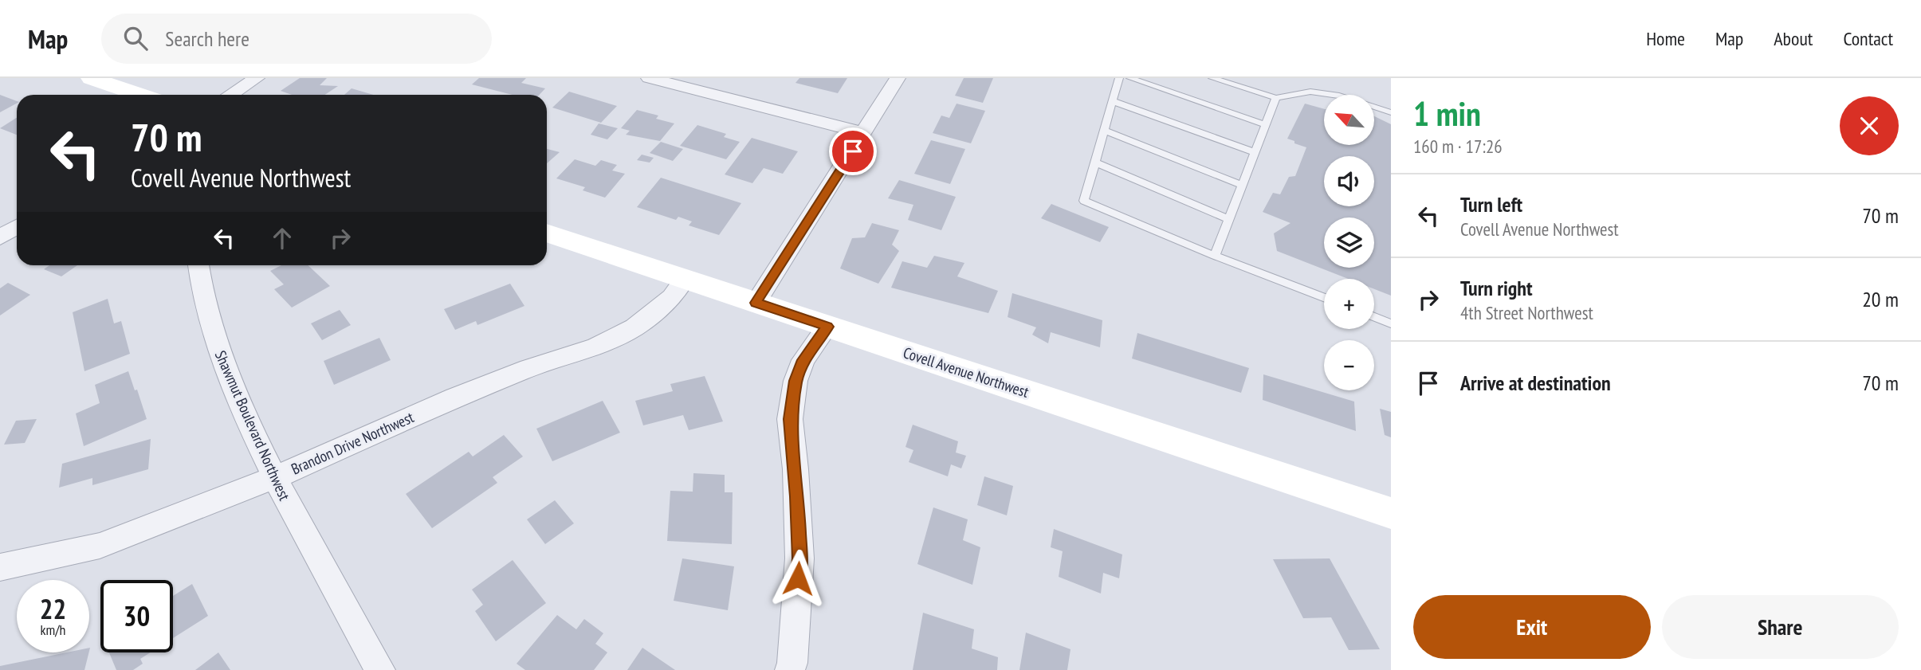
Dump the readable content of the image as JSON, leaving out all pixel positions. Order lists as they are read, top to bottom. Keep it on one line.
{"streets":{"street":["Covell Avenue Northwest","Shawmut Boulevard Northwest","Brandon Drive Northwest"]},"crossings":[["Covell Avenue Northwest","Brandon Drive Northwest"],["Shawmut Boulevard Northwest","Brandon Drive Northwest"]],"north":"top left","page":{"header":"Map","search":"Search here","nav":["Home","Map","About","Contact"],"heading":["1 min","160 m · 17:26"],"map_buttons":["+","−"],"turn":["70 m","Covell Avenue Northwest"],"list":[{"name":"Turn left","note":"Covell Avenue Northwest","value":"70 m"},{"name":"Turn right","note":"4th Street Northwest","value":"20 m"},{"name":"Arrive at destination","value":"70 m"}],"speed":"22 km/h","limit":"30","buttons":["Exit","Share"]}}
